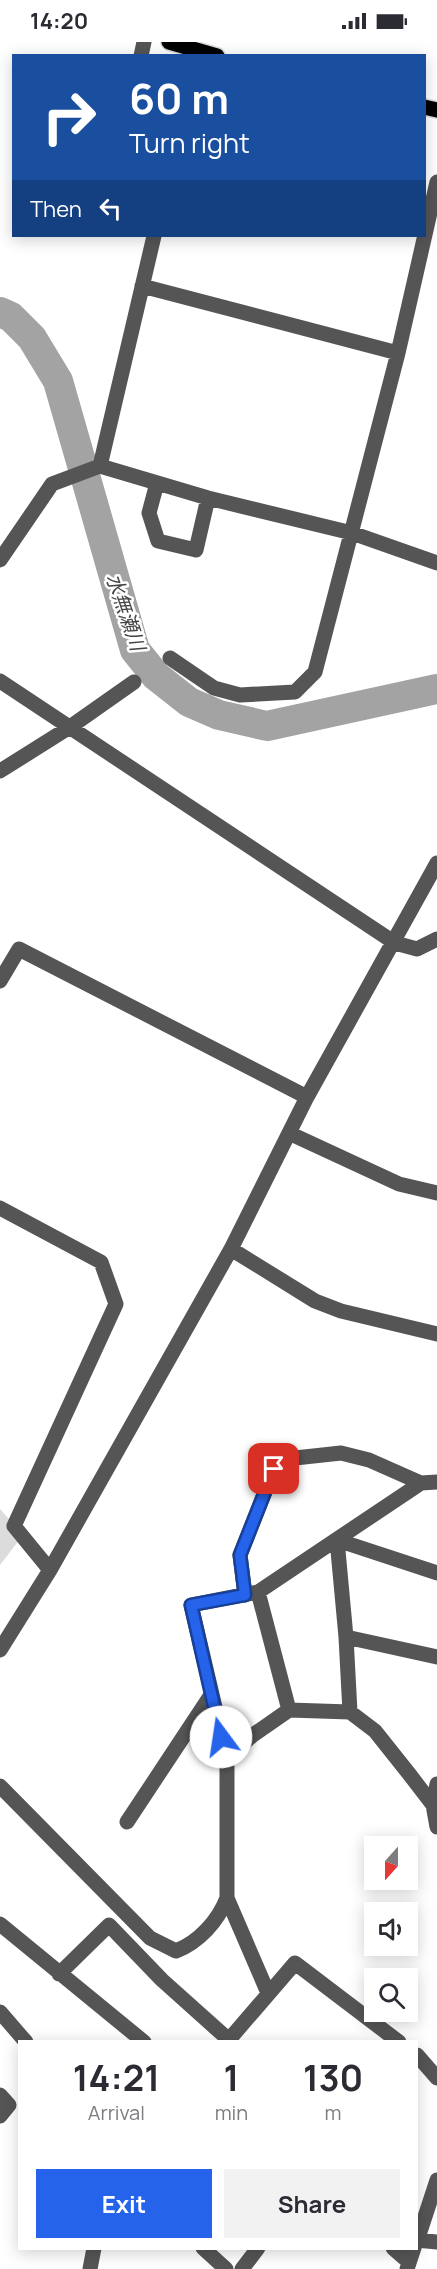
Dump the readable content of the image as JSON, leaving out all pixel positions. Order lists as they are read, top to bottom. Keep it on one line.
{"water":["水無瀬川"],"north":"bottom","page":{"status":"14:20","turn":["60 m","Turn right"],"then":"Then","eta":["14:21","Arrival","1","min","130","m"],"buttons":["Exit","Share"]}}
